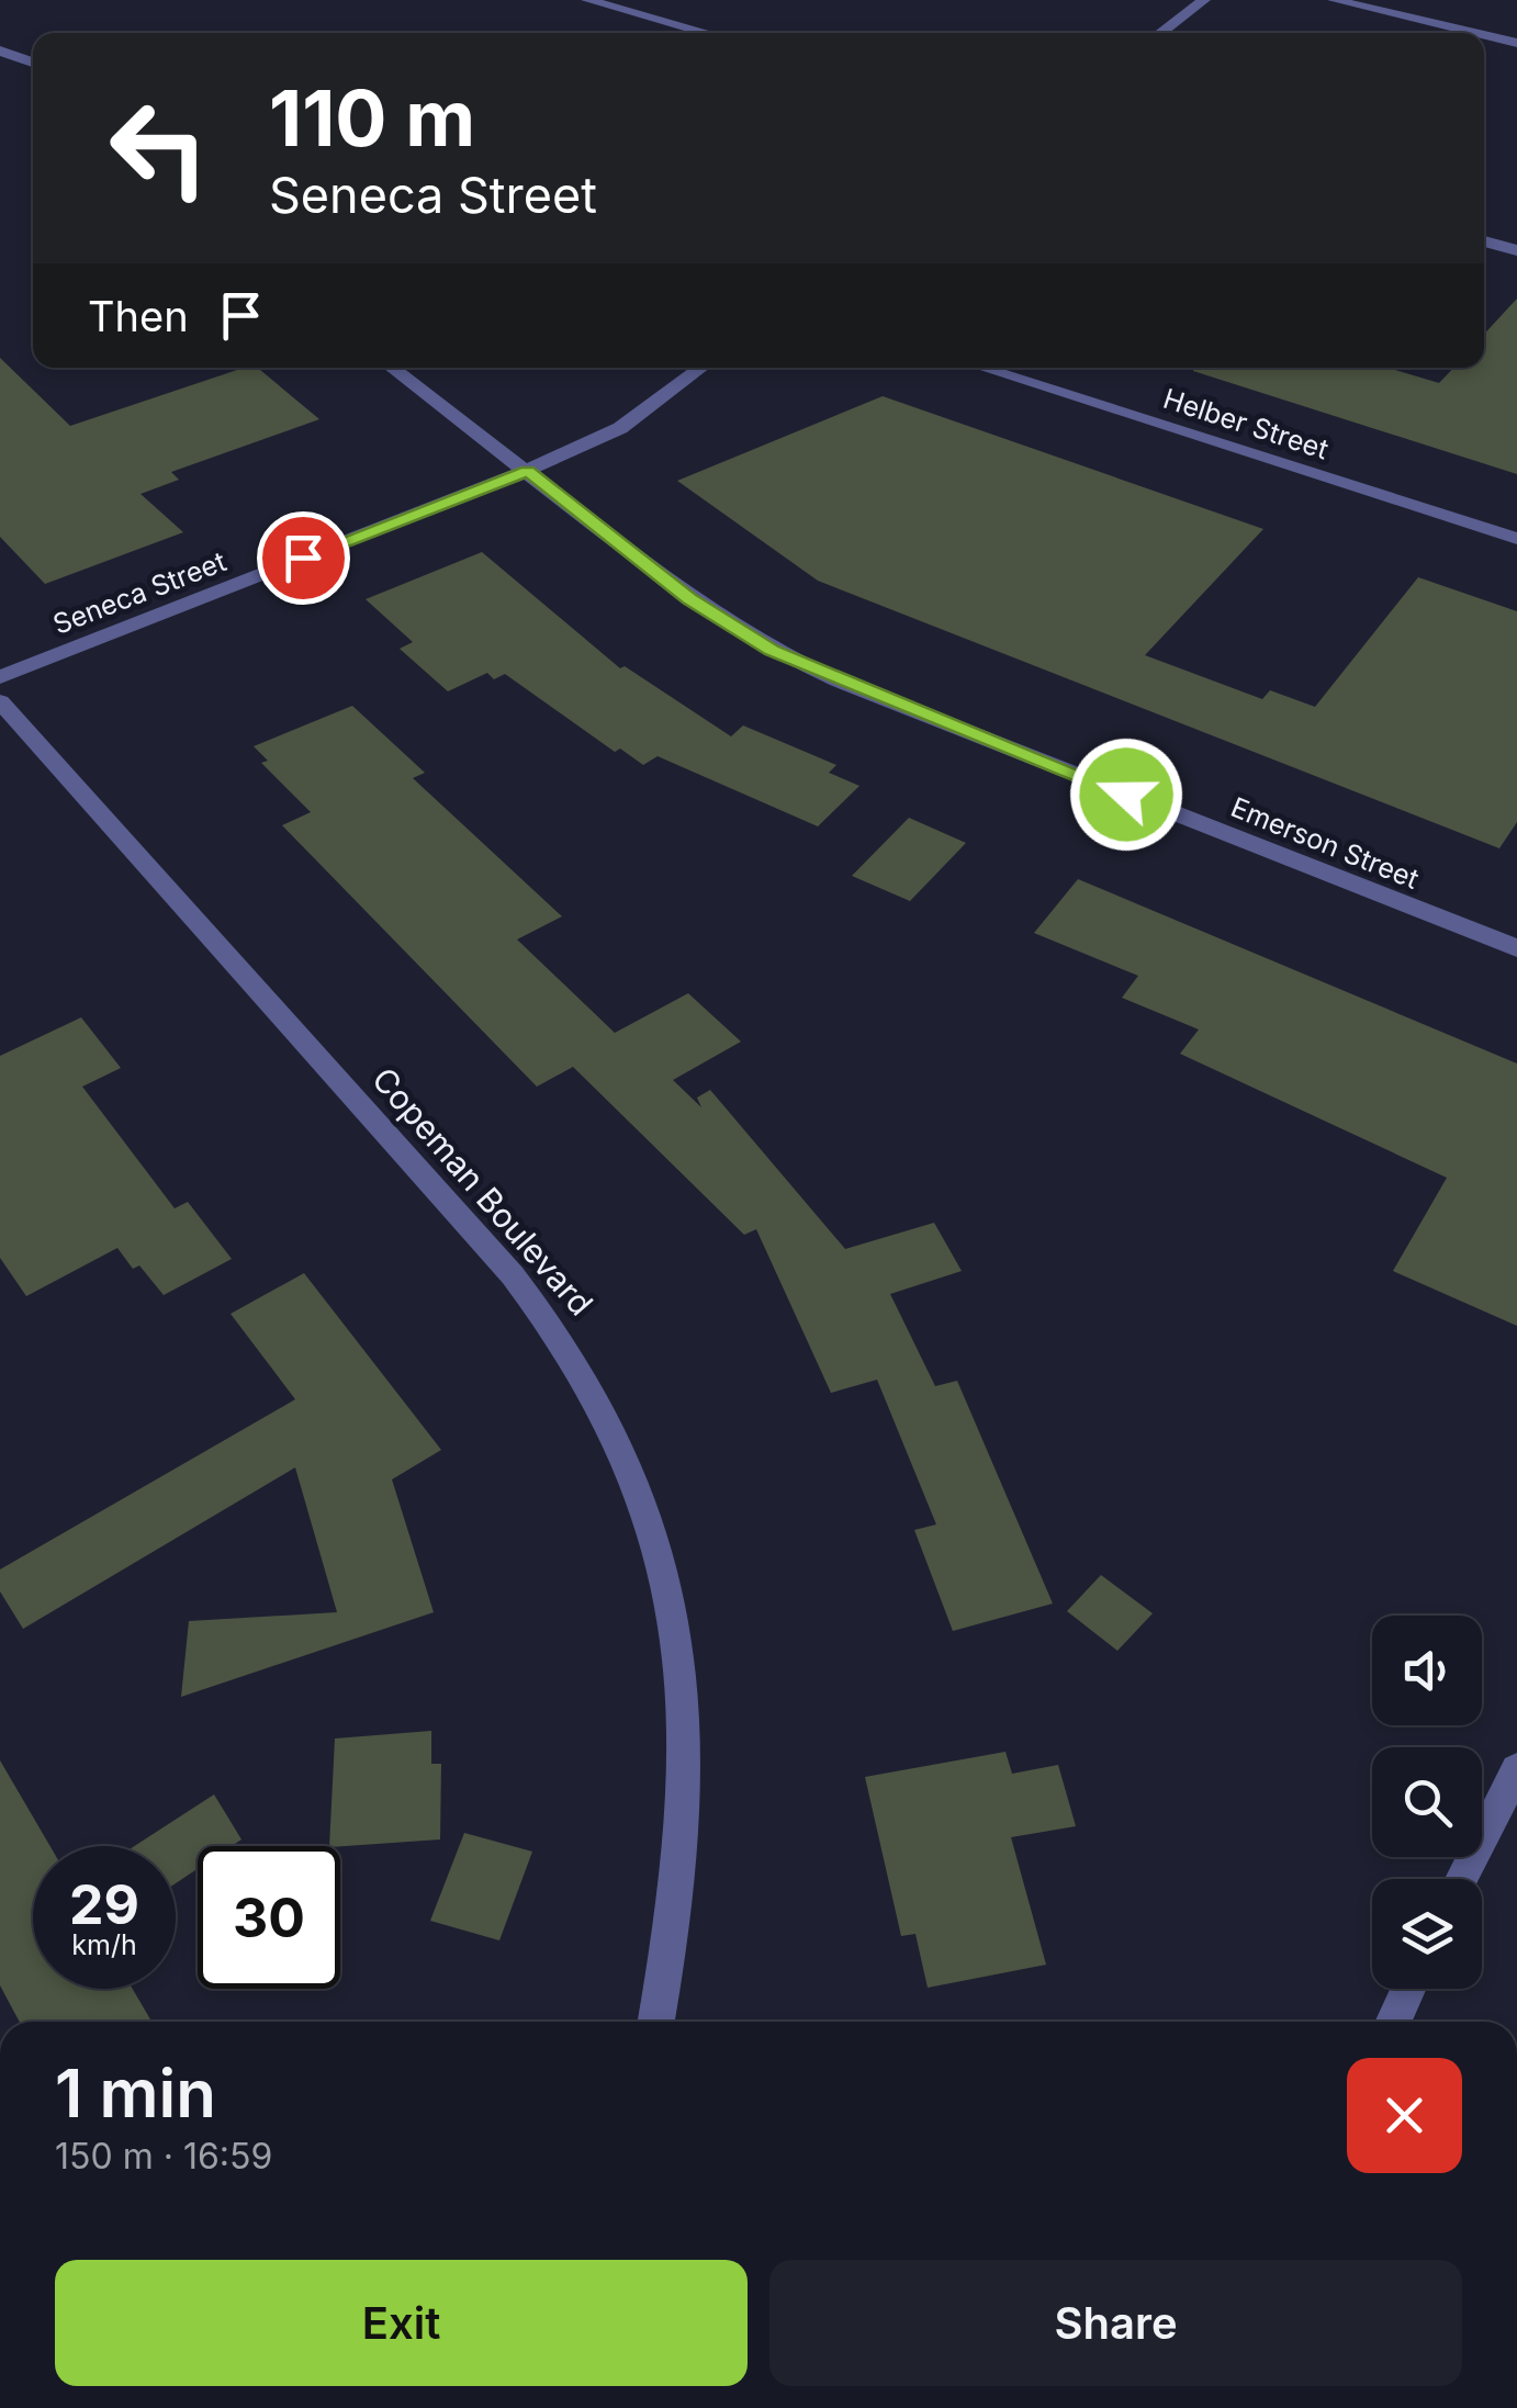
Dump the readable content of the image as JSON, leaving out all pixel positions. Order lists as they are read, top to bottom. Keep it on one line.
{"streets":{"street":["Helber Street","Seneca Street","Emerson Street","Copeman Boulevard"]},"crossings":[["Seneca Street","Emerson Street"]],"page":{"turn":["110 m","Seneca Street"],"then":"Then","speed":"29 km/h","limit":"30","heading":["1 min","150 m · 16:59"],"buttons":["Exit","Share"]}}
